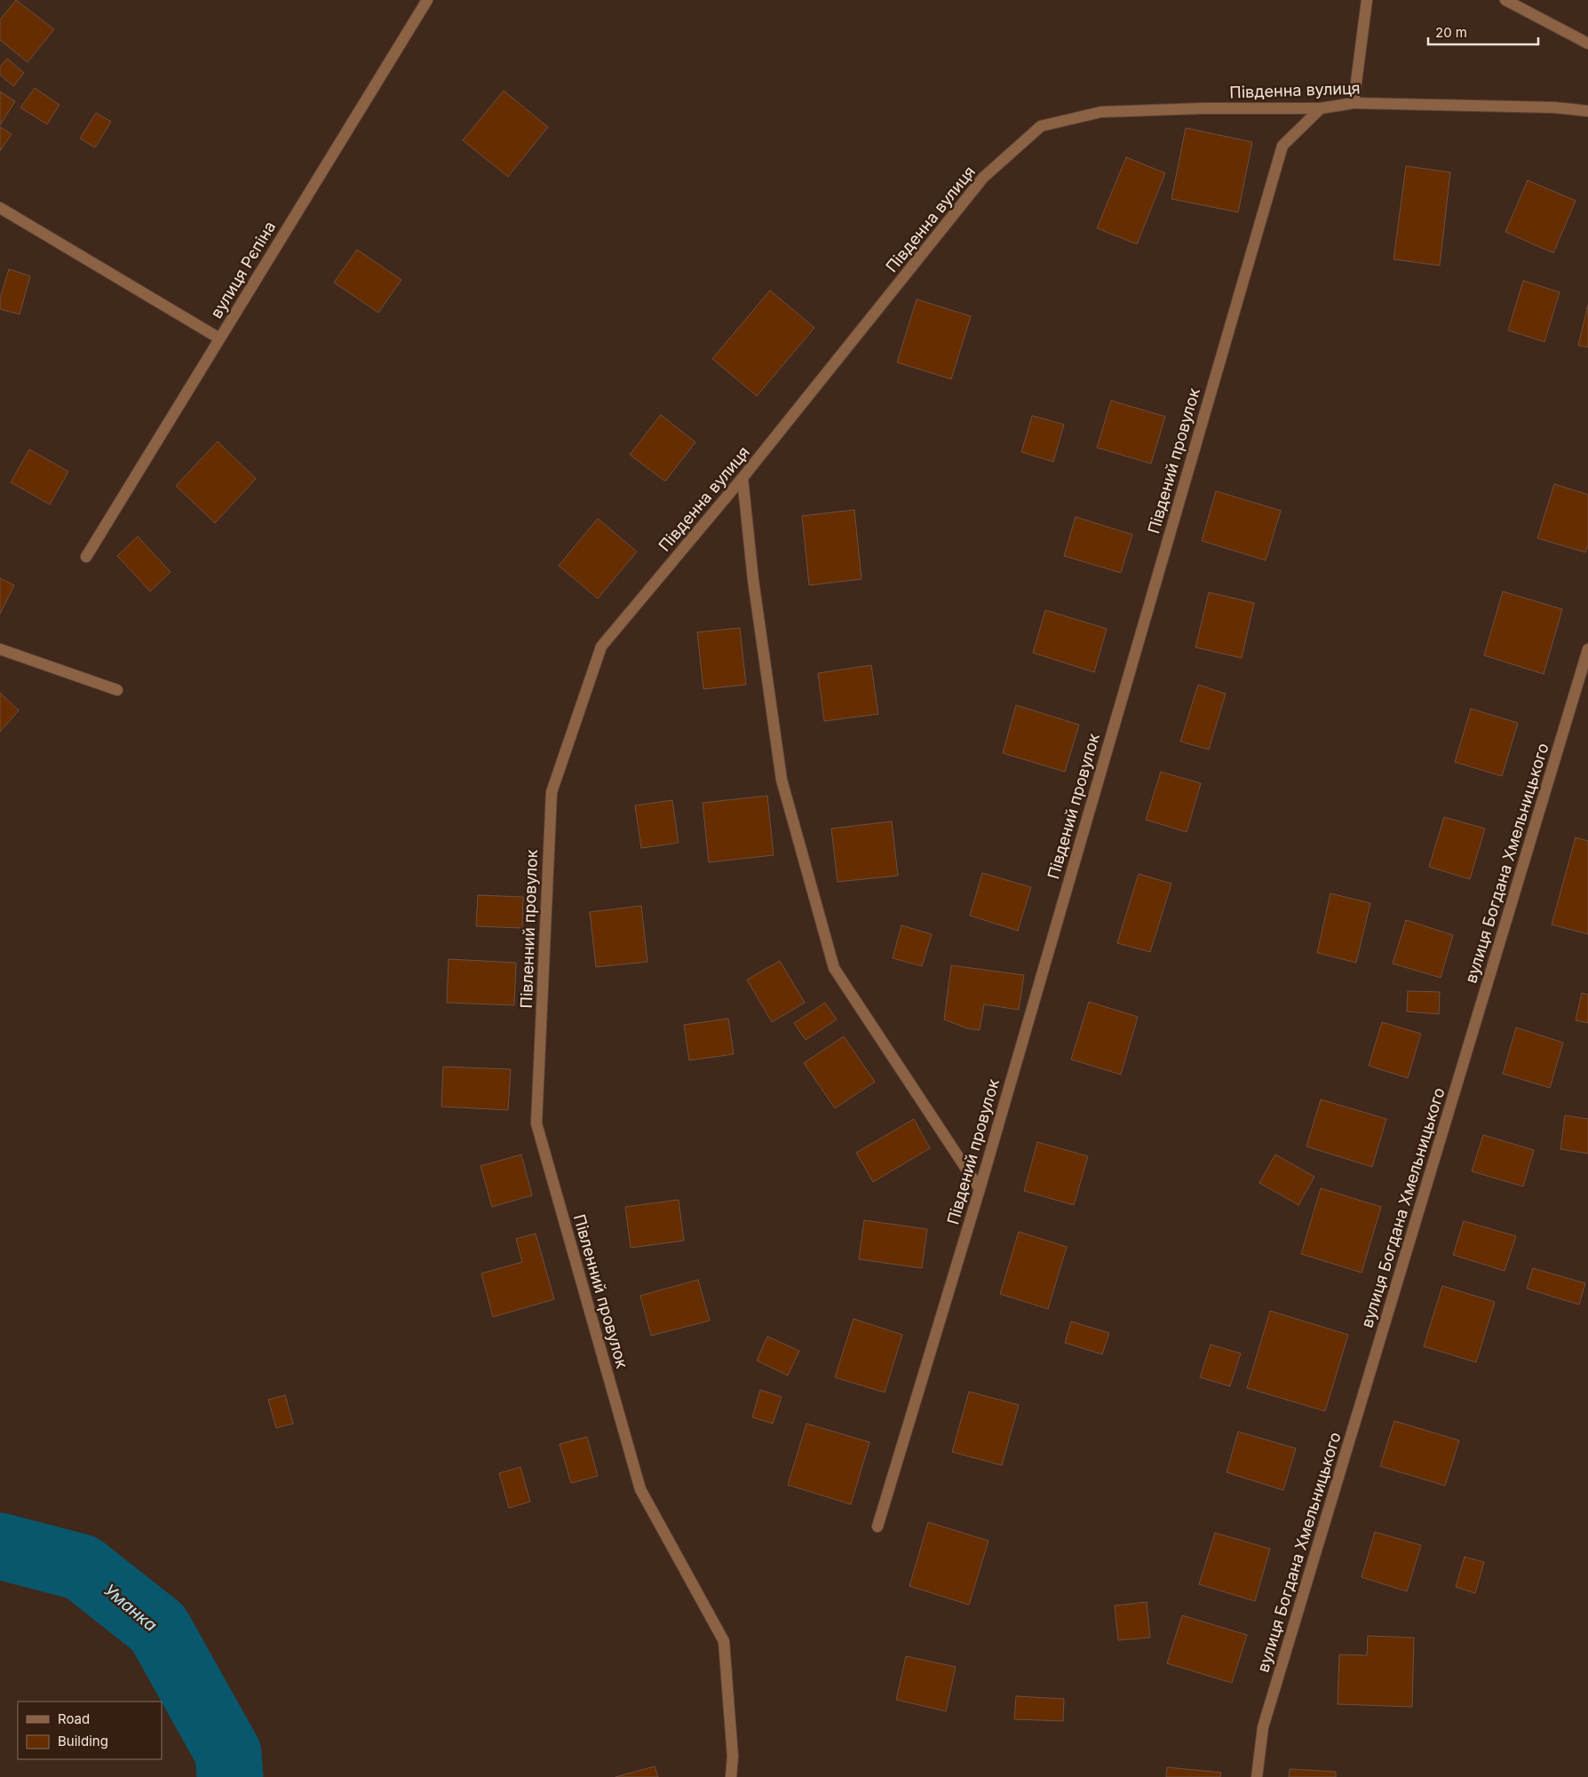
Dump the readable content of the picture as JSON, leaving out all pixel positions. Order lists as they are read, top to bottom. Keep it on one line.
{"streets":{"street":["Південна вулиця","вулиця Рєпіна","Південий провулок","вулиця Богдана Хмельницького","Півленний провулок"]},"crossings":[["Південна вулиця","Південий провулок"],["Південна вулиця","Півленний провулок"]],"water":["Уманка"],"legend":["Road","Building"],"scale_bar":"20 m"}
